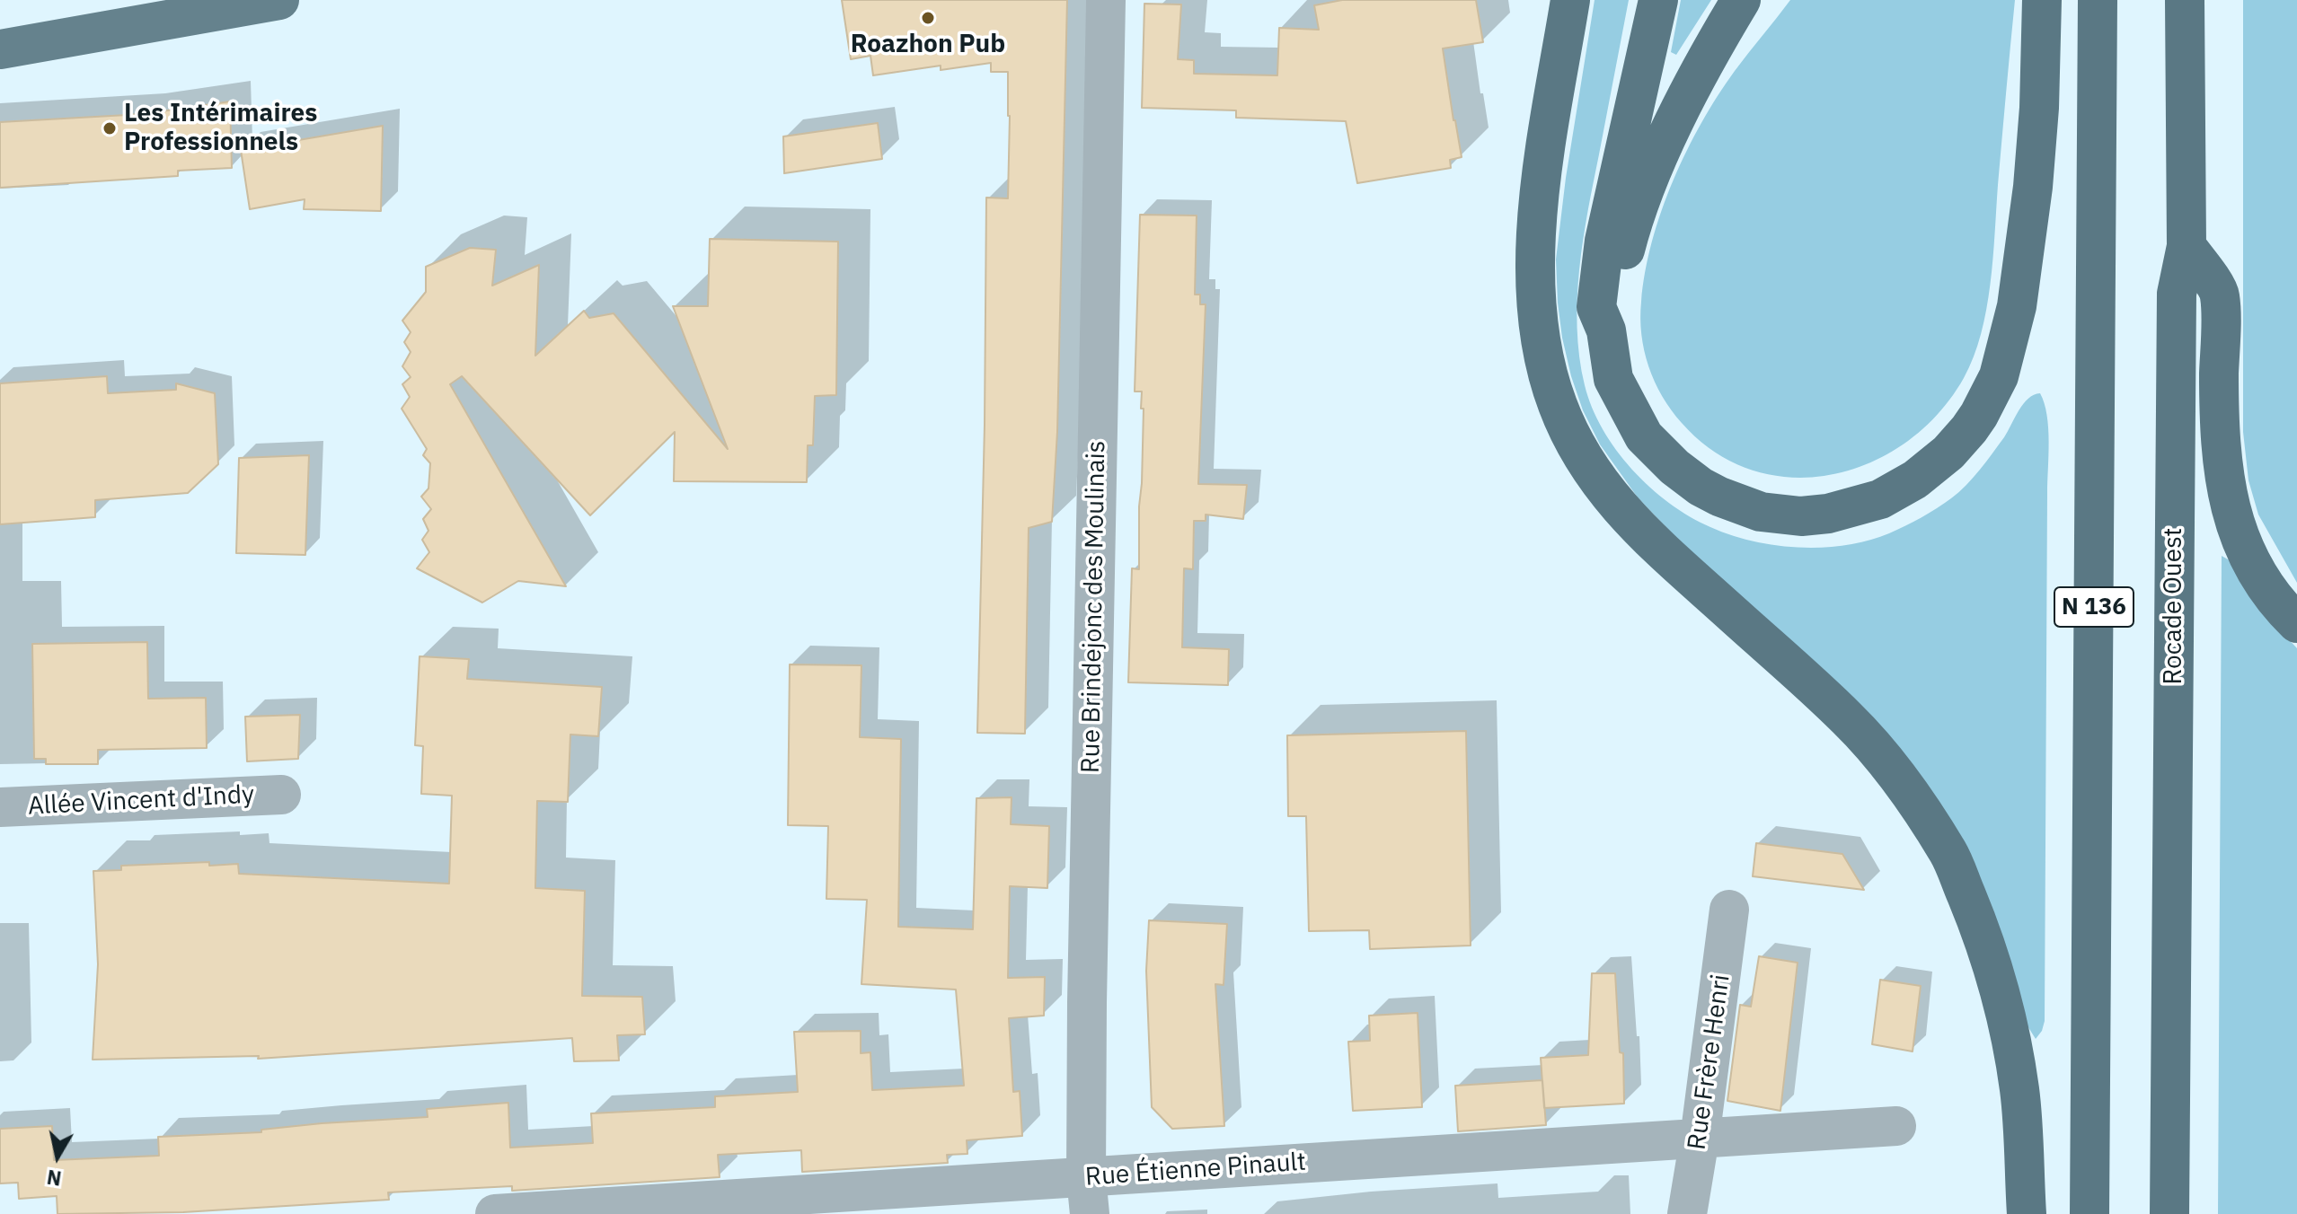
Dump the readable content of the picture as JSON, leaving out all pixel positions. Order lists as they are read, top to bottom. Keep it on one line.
{"streets":{"highway":["Rocade Ouest","N 136"],"street":["Rue Brindejonc des Moulinais","Allée Vincent d'Indy","Rue Frère Henri","Rue Étienne Pinault"]},"crossings":[["Rue Brindejonc des Moulinais","Rue Étienne Pinault"],["Rue Frère Henri","Rue Étienne Pinault"]],"places":["Roazhon Pub","Les Intérimaires Professionnels"],"north":"bottom"}
